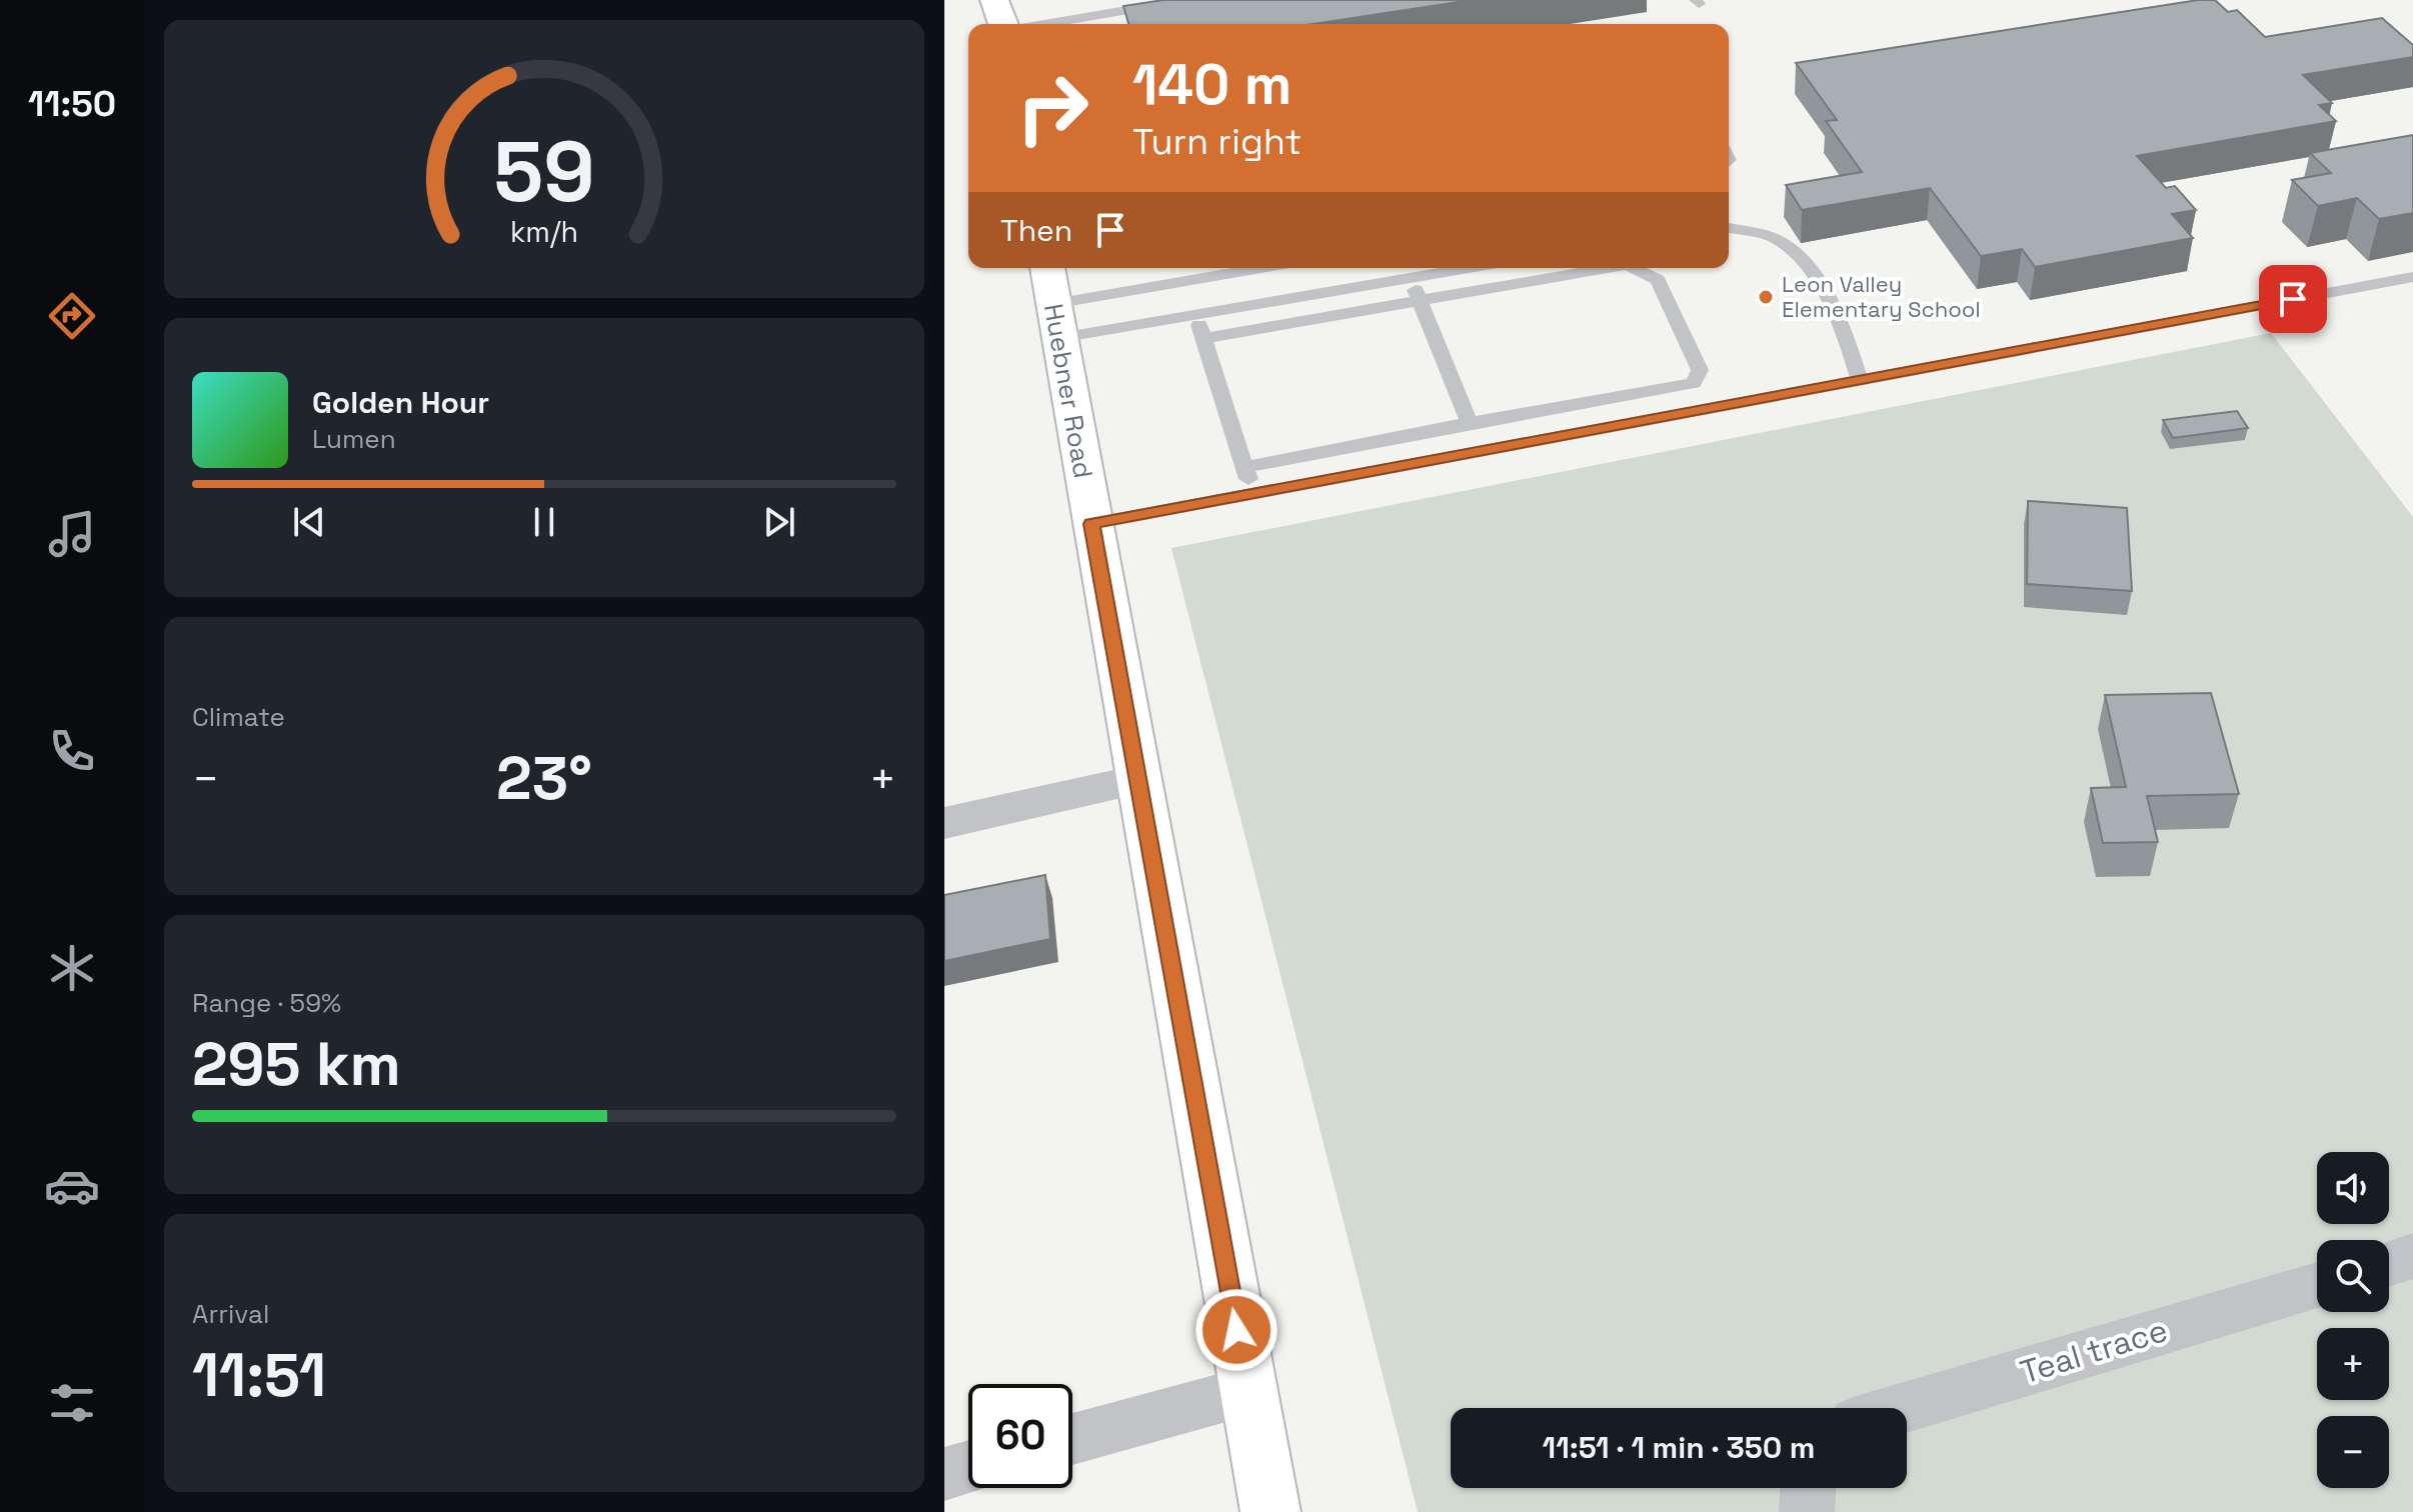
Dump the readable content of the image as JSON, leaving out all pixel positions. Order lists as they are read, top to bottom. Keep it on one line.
{"streets":{"main road":["Huebner Road"],"street":["Teal trace"]},"places":["Leon Valley Elementary School"],"page":{"tabs":"11:50","turn":["140 m","Turn right"],"then":"Then","song":["Golden Hour","Lumen"],"tile":["Climate",["Range · 59%","295 km"],["Arrival","11:51"]],"heat":["−","23°","+"],"map_buttons":["+","−"],"limit":"60","trip":"11:51 · 1 min · 350 m","gauge":["59","km/h"]}}
